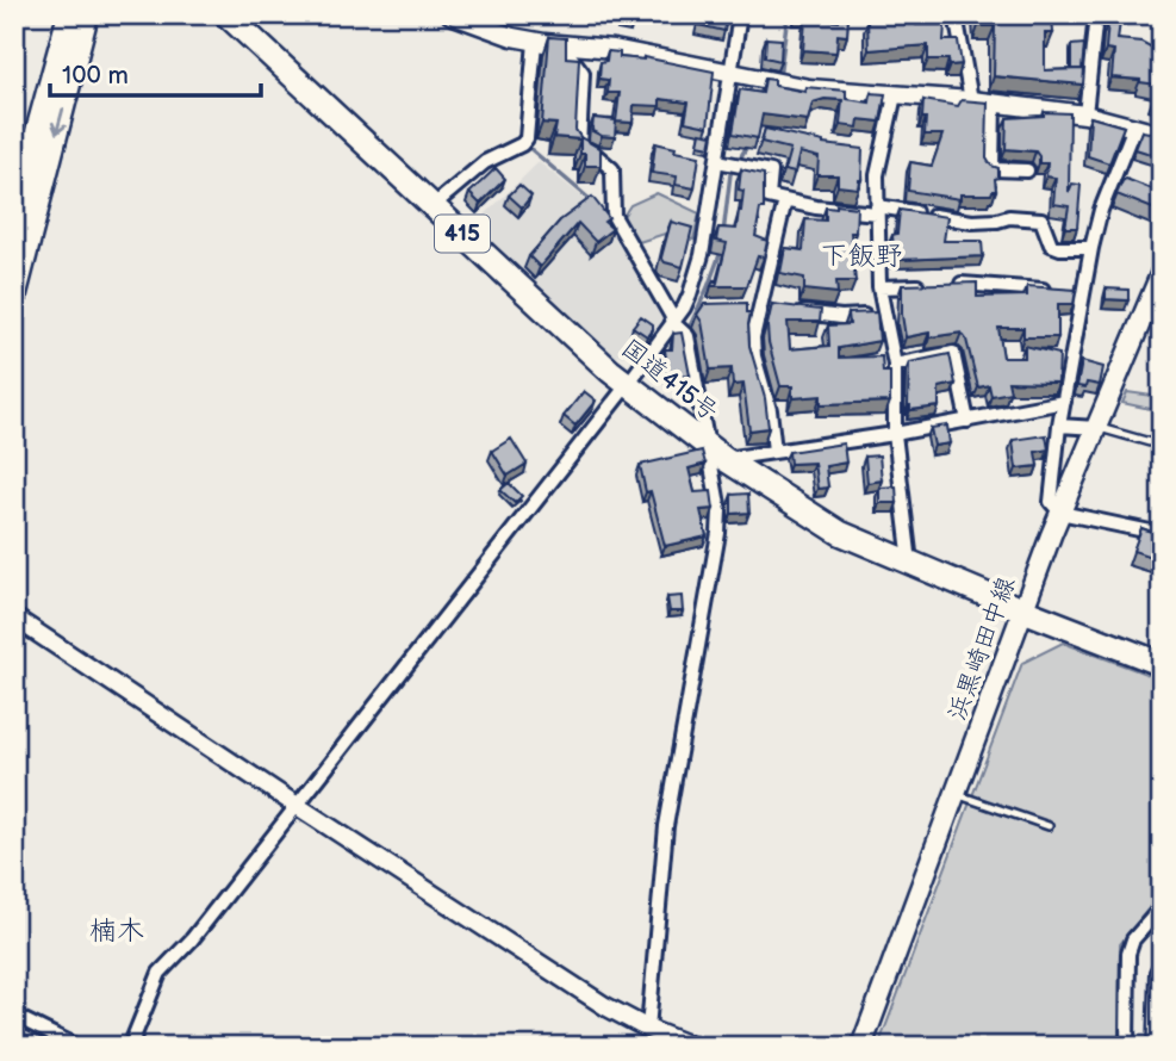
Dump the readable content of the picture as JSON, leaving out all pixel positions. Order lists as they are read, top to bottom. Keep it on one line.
{"streets":{"highway":["415","国道415号"],"main road":["浜黒崎田中線"]},"crossings":[["国道415号","浜黒崎田中線"]],"districts":["下飯野","楠木"],"scale_bar":"100 m"}
